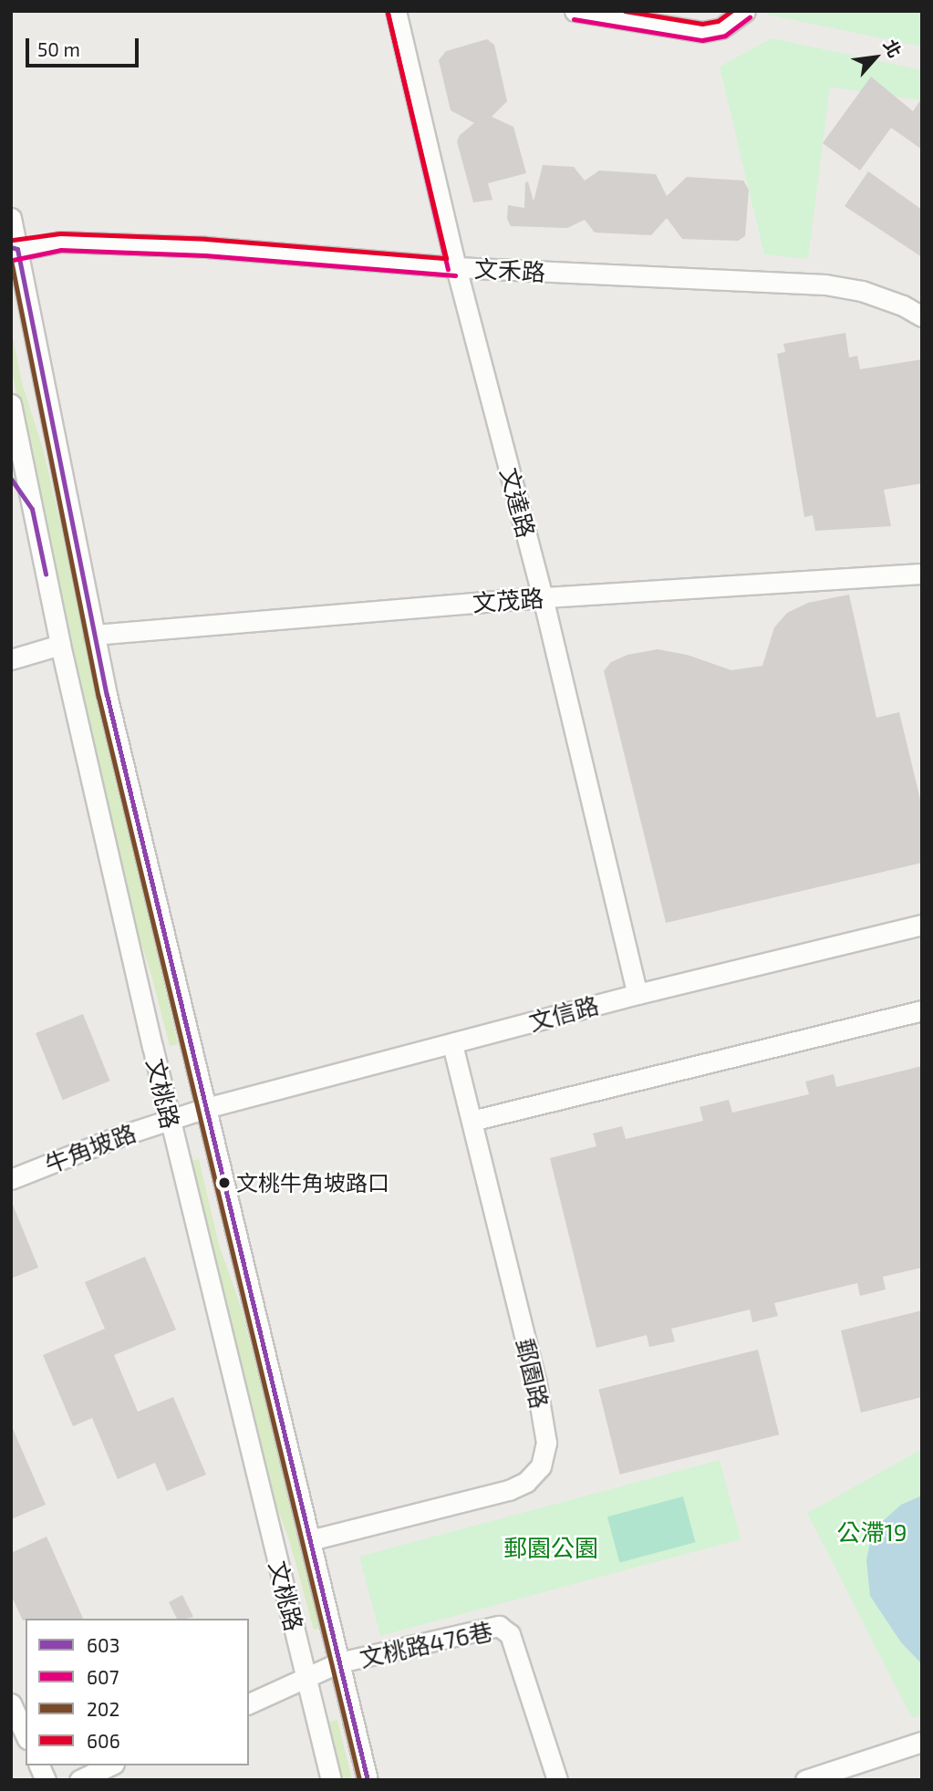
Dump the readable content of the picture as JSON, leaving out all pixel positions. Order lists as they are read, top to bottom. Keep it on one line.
{"streets":{"street":["文禾路","文達路","文茂路","文信路","文桃路","牛角坡路","郵園路","文桃路476巷"]},"crossings":[["文禾路","文達路"],["文禾路","文桃路"],["文達路","文茂路"],["文達路","文信路"],["文茂路","文桃路"],["文信路","文桃路"],["文信路","牛角坡路"],["文信路","郵園路"],["文桃路","牛角坡路"],["文桃路","郵園路"],["文桃路","文桃路476巷"]],"parks":["公滯19","郵園公園"],"places":["文桃牛角坡路口"],"lines":["transit line 606","transit line 607","transit line 603","transit line 202"],"legend":["603","607","202","606"],"scale_bar":"50 m","north":"top right"}
